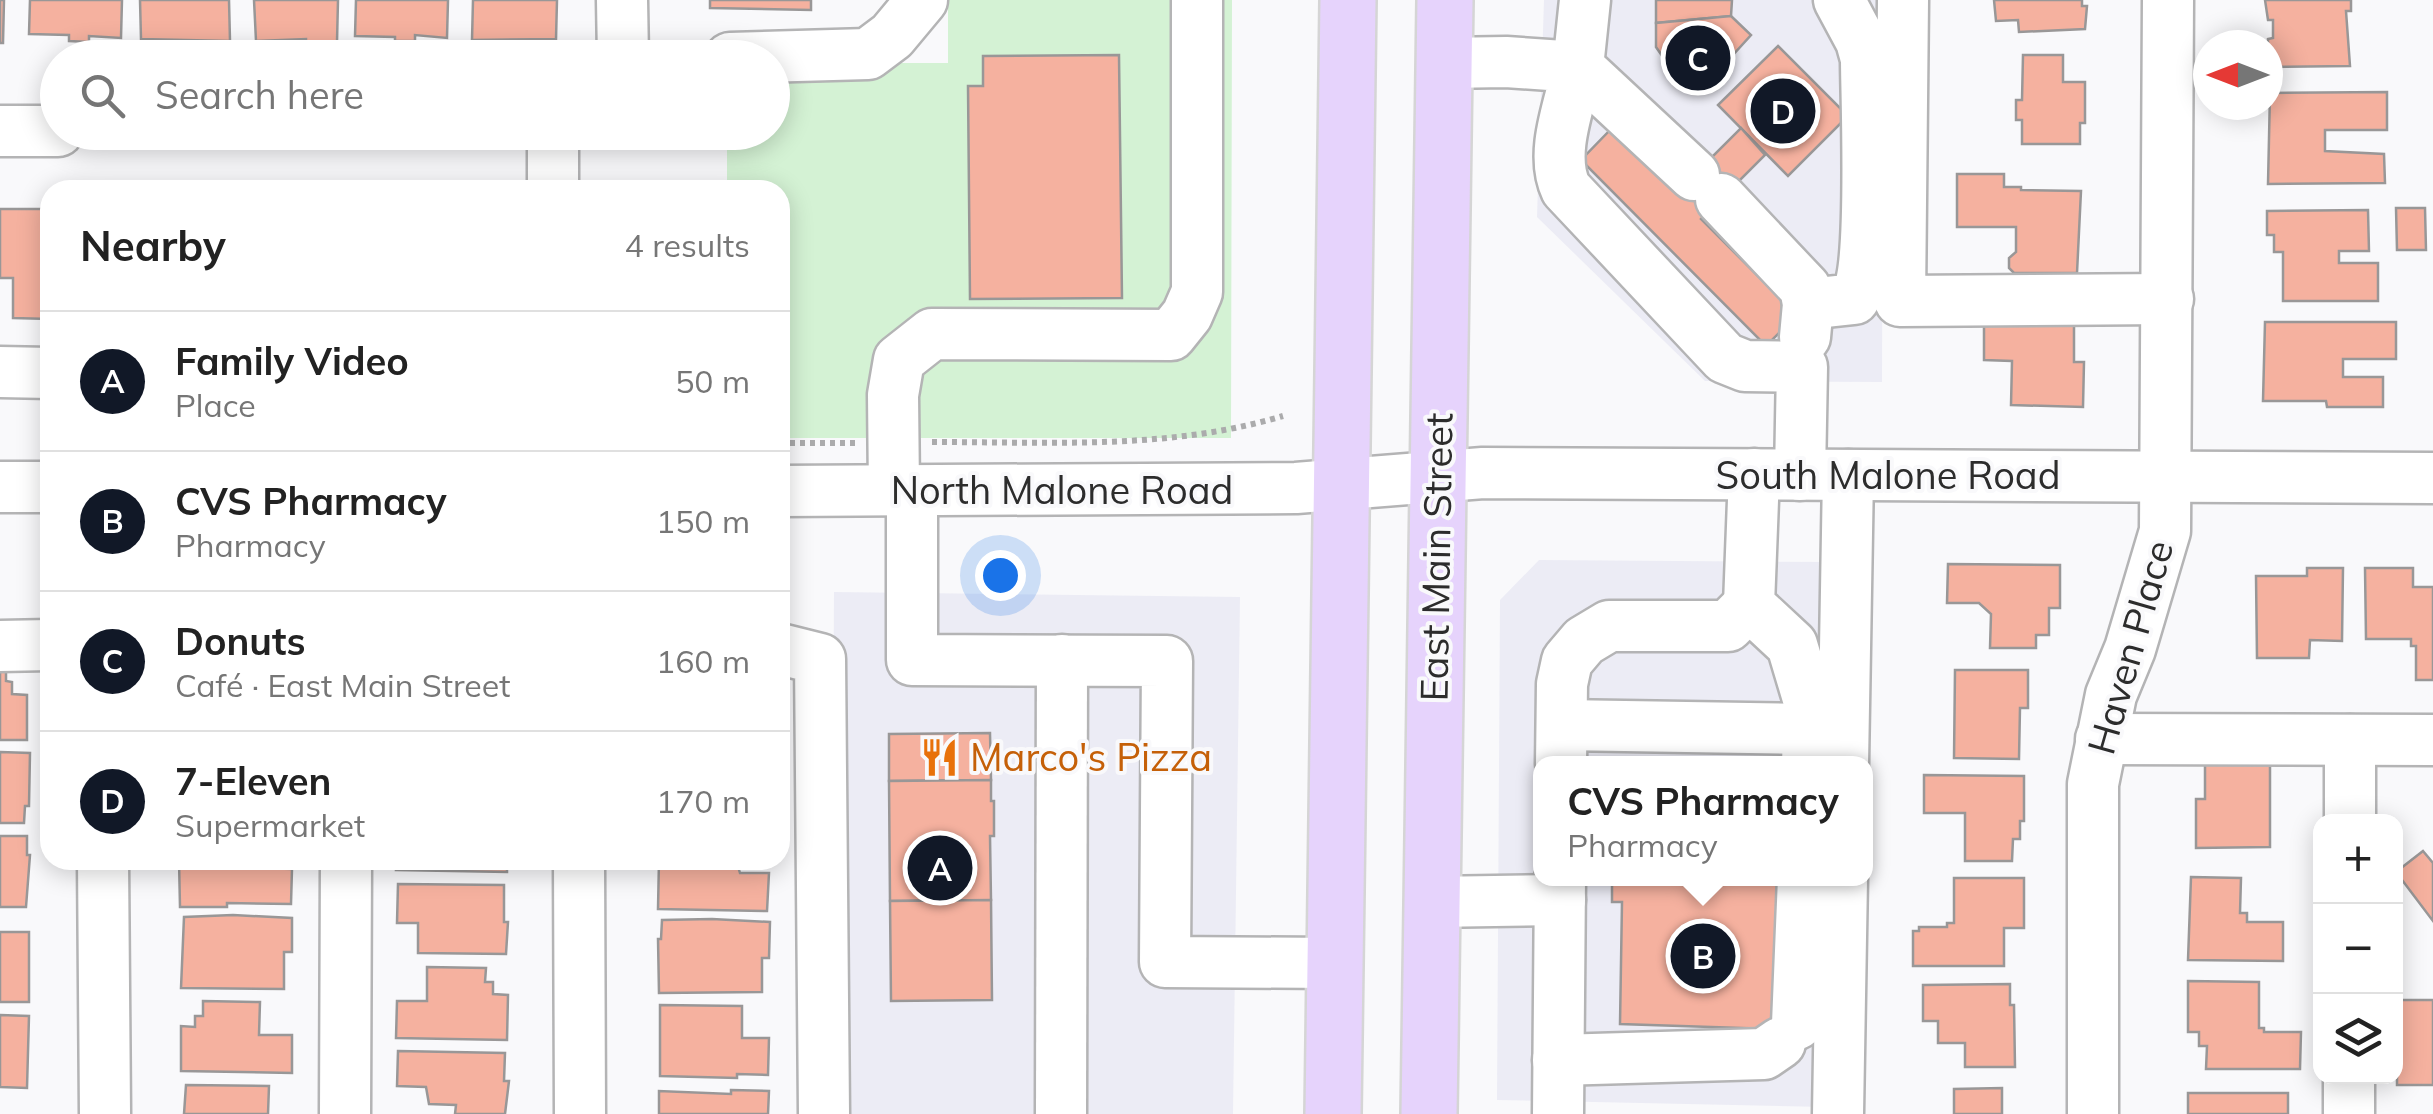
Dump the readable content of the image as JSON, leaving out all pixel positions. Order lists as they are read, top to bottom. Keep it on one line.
{"streets":{"main road":["East Main Street"],"street":["South Malone Road","North Malone Road","Haven Place"]},"crossings":[["South Malone Road","North Malone Road"],["South Malone Road","East Main Street"],["South Malone Road","Haven Place"]],"places":{"restaurant":["Marco's Pizza"]},"north":"left","page":{"pins":["C","D","A","B"],"search":"Search here","heading":["Nearby","4 results"],"list":[{"mark":"A","name":"Family Video","note":"Place","value":"50 m"},{"mark":"B","name":"CVS Pharmacy","note":"Pharmacy","value":"150 m"},{"mark":"C","name":"Donuts","note":"Café · East Main Street","value":"160 m"},{"mark":"D","name":"7-Eleven","note":"Supermarket","value":"170 m"}],"popup":["CVS Pharmacy","Pharmacy"],"map_buttons":["+","−"]}}
